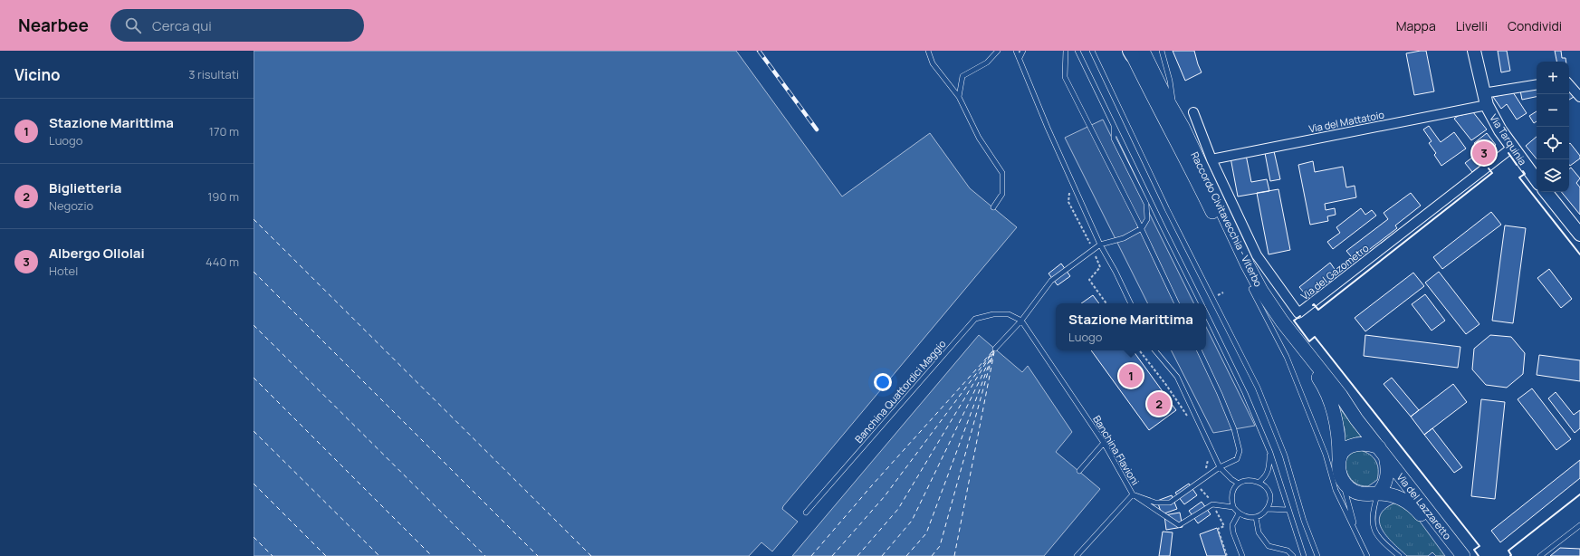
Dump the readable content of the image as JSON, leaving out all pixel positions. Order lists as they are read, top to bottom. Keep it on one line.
{"streets":{"main road":["Via Tarquinia","Raccordo Civitavecchia - Viterbo","Via del Lazzaretto"],"street":["Via del Mattatoio","Via del Gazometro"],"lane":["Banchina Quattordici Maggio","Banchina Flavioni"]},"crossings":[["Via del Mattatoio","Via Tarquinia"],["Via del Mattatoio","Via del Gazometro"],["Via Tarquinia","Via del Gazometro"],["Raccordo Civitavecchia - Viterbo","Via del Lazzaretto"],["Banchina Quattordici Maggio","Banchina Flavioni"]],"page":{"header":"Nearbee","search":"Cerca qui","nav":["Mappa","Livelli","Condividi"],"heading":["Vicino","3 risultati"],"map_buttons":["+","−"],"list":[{"mark":"1","name":"Stazione Marittima","note":"Luogo","value":"170 m"},{"mark":"2","name":"Biglietteria","note":"Negozio","value":"190 m"},{"mark":"3","name":"Albergo Ollolai","note":"Hotel","value":"440 m"}],"pins":["3","1","2"],"popup":["Stazione Marittima","Luogo"]}}
